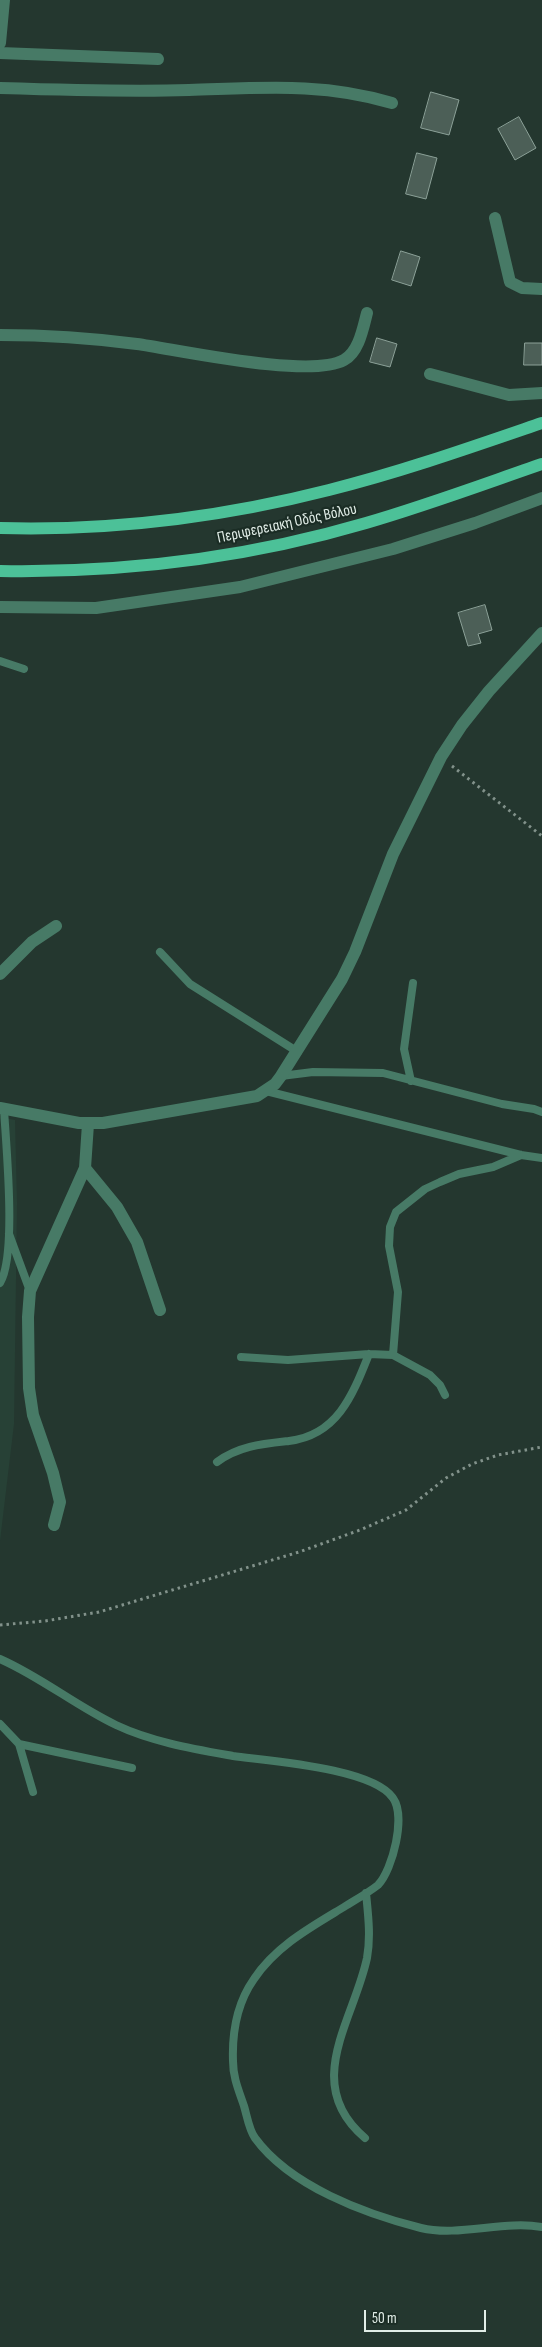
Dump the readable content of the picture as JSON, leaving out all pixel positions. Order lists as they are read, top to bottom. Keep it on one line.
{"streets":{"main road":["Περιφερειακή Οδός Βόλου"]},"scale_bar":"50 m"}
